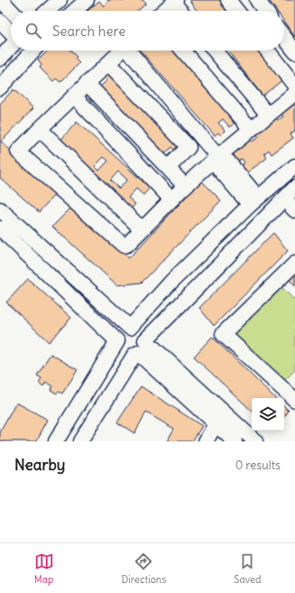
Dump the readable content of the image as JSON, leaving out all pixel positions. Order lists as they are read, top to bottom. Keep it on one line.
{"page":{"search":"Search here","heading":["Nearby","0 results"],"nav":["Map","Directions","Saved"]}}
